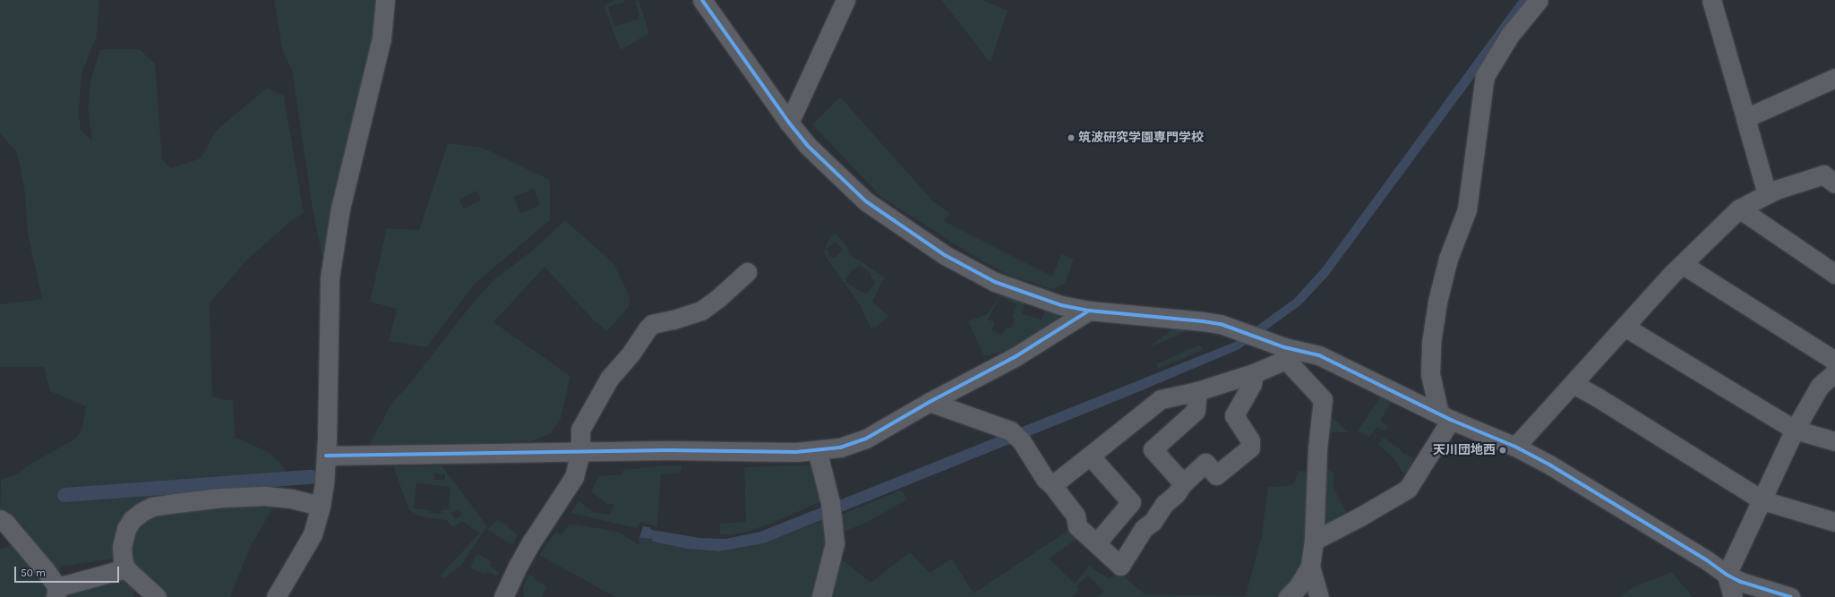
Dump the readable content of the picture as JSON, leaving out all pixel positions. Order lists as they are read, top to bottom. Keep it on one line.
{"places":["筑波研究学園専門学校","天川団地西"],"scale_bar":"50 m"}
